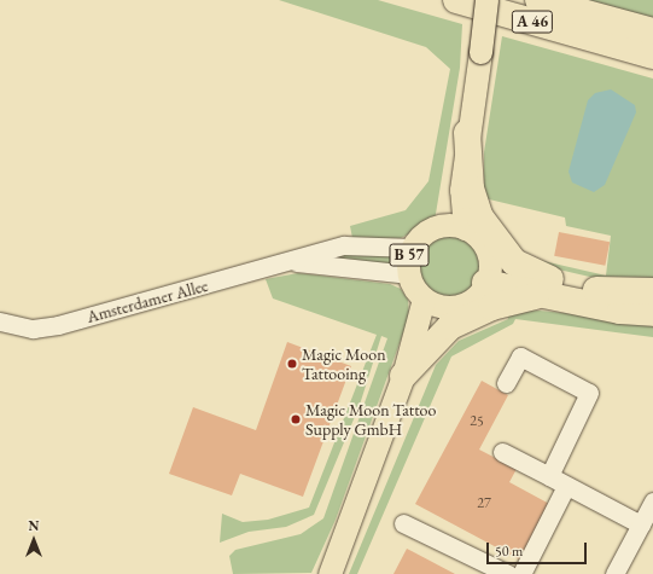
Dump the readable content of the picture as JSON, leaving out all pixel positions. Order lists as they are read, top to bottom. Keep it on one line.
{"streets":{"highway":["A 46"],"main road":["B 57"],"street":["Amsterdamer Allee"]},"crossings":[["B 57","Amsterdamer Allee"]],"places":["Magic Moon Tattooing","Magic Moon Tattoo Supply GmbH"],"house_numbers":["25","27"],"scale_bar":"50 m","north":"top"}
